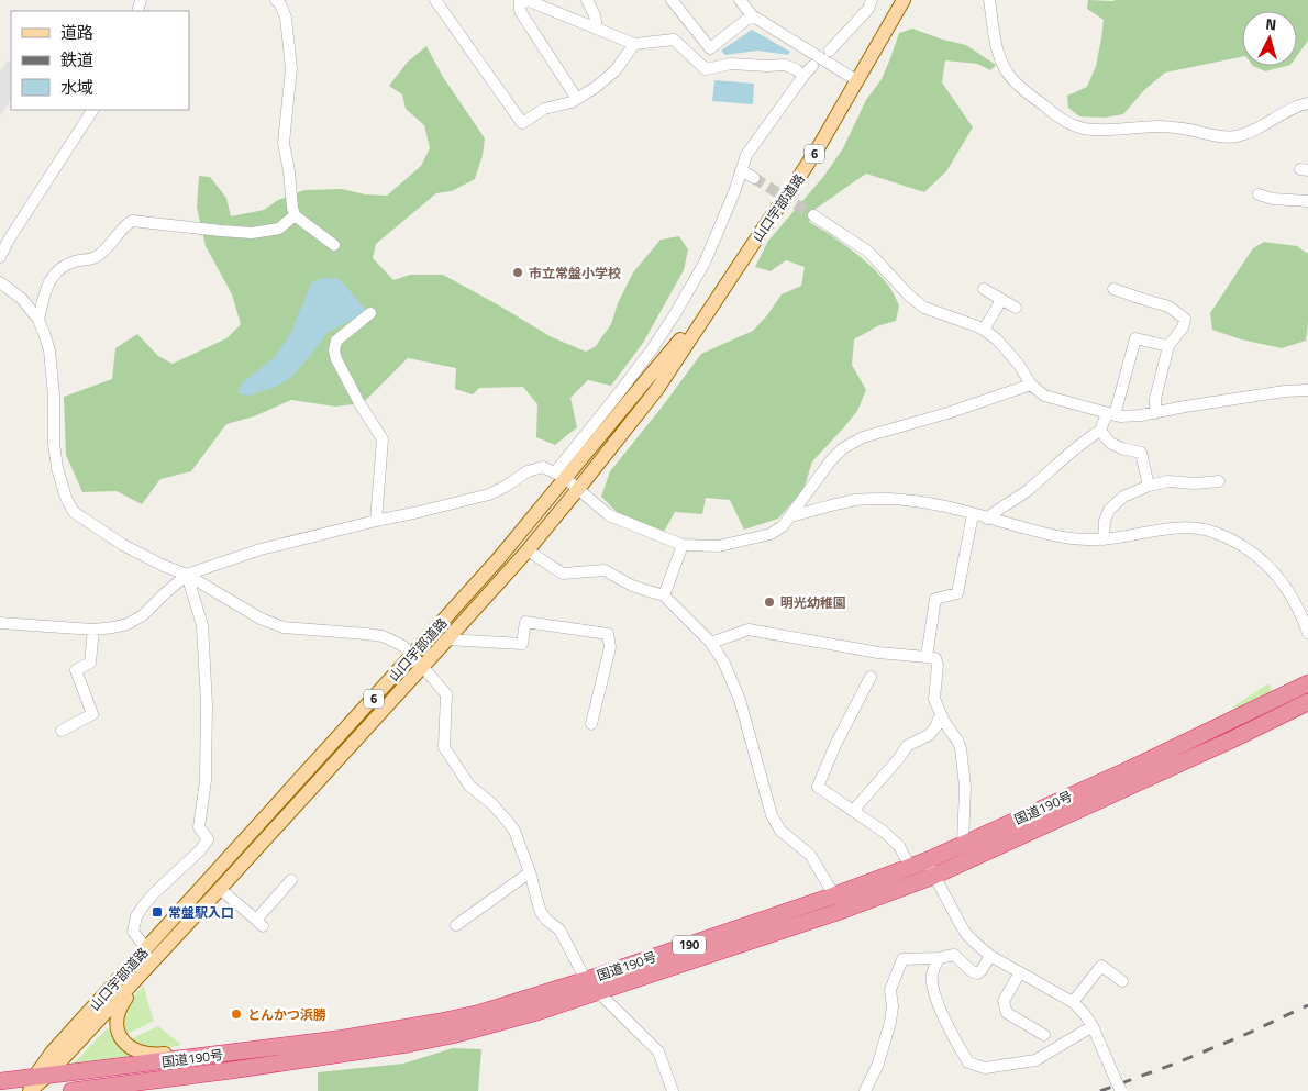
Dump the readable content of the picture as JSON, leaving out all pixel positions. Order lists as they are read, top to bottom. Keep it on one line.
{"streets":{"highway":["国道190号","190"],"main road":["6","山口宇部道路"]},"crossings":[["山口宇部道路","国道190号"]],"places":{"other":["市立常盤小学校","明光幼稚園","とんかつ浜勝"],"transit":["常盤駅入口"]},"legend":["道路","鉄道","水域"],"north":"top"}
